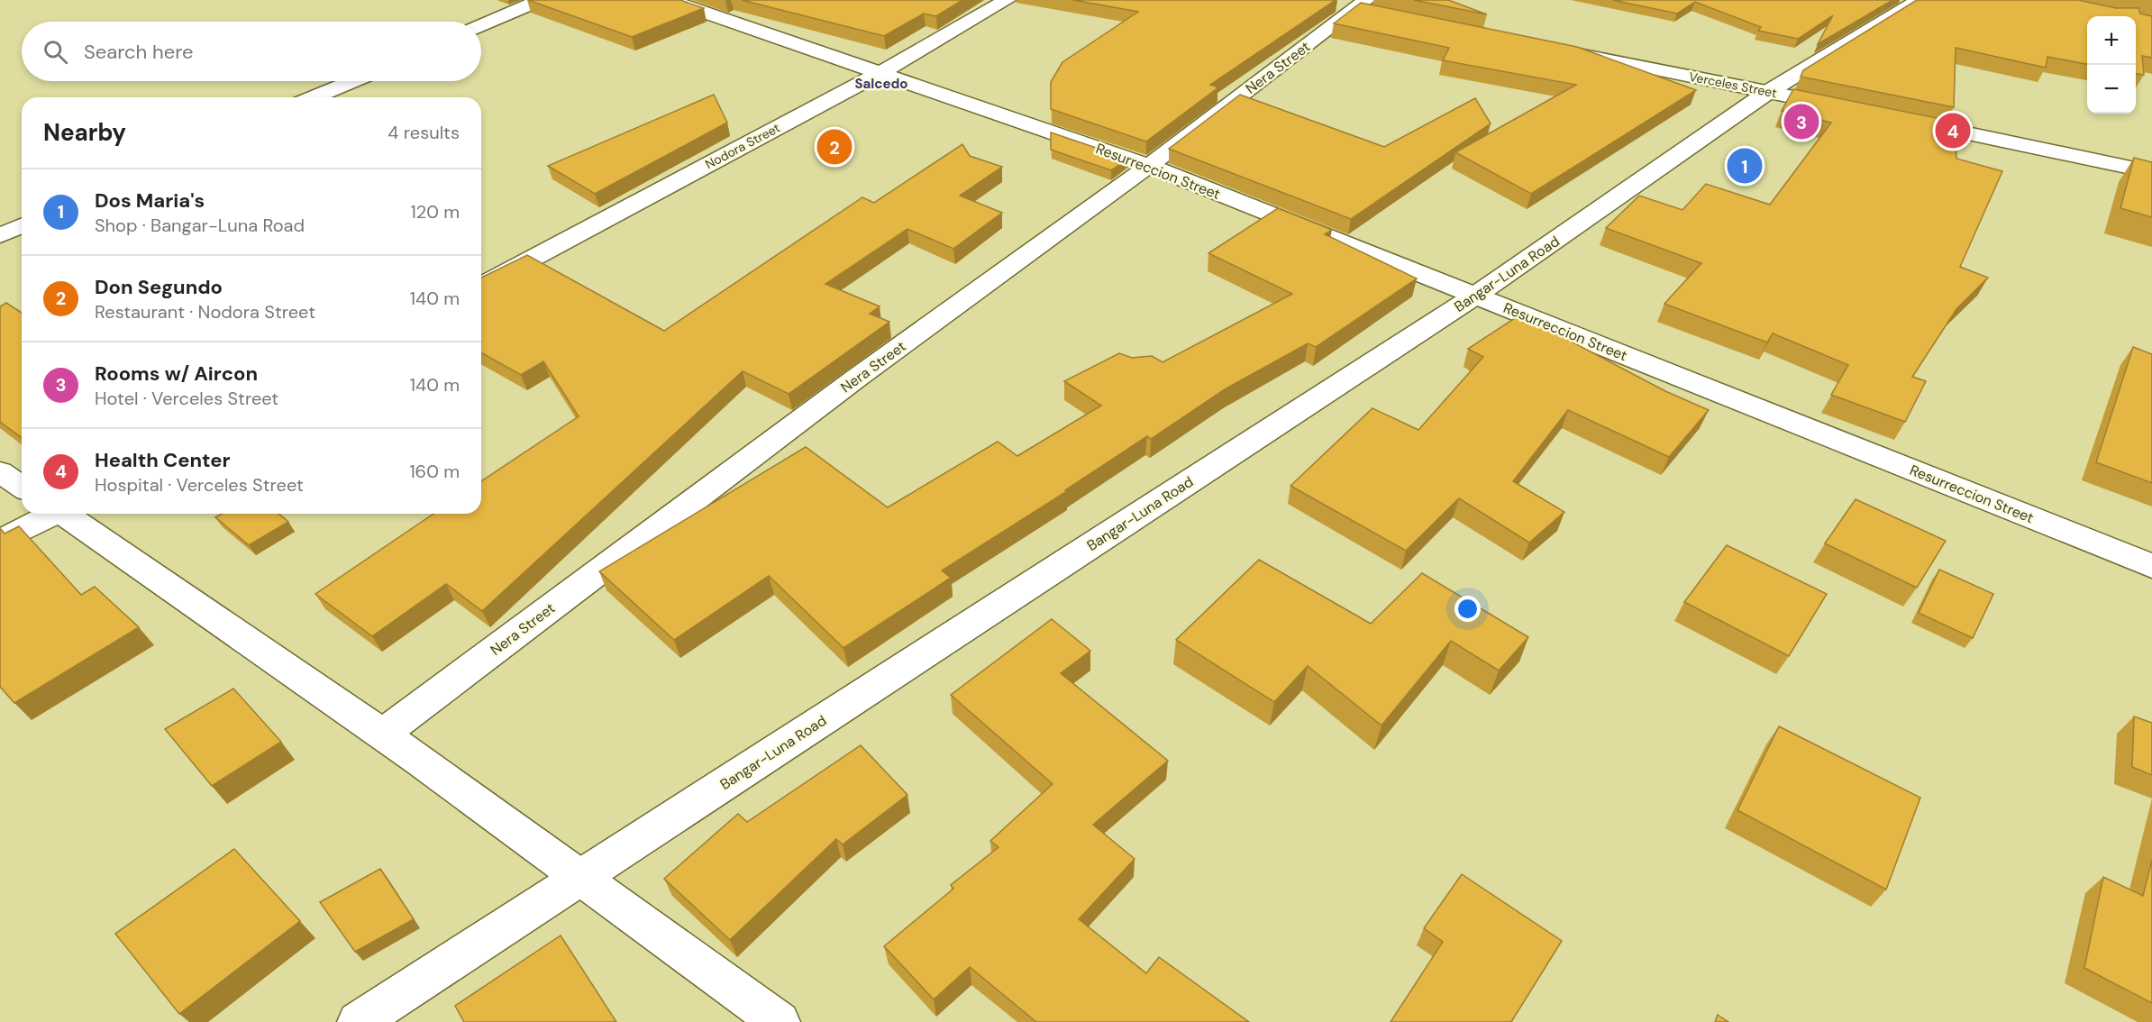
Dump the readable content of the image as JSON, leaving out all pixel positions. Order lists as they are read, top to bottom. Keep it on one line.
{"streets":{"street":["Nera Street","Verceles Street","Nodora Street","Resurreccion Street","Bangar-Luna Road"]},"crossings":[["Nera Street","Resurreccion Street"],["Verceles Street","Bangar-Luna Road"],["Nodora Street","Resurreccion Street"],["Resurreccion Street","Bangar-Luna Road"]],"districts":["Salcedo"],"page":{"map_buttons":["+","−"],"search":"Search here","heading":["Nearby","4 results"],"pins":["3","4","2","1"],"list":[{"mark":"1","name":"Dos Maria's","note":"Shop · Bangar-Luna Road","value":"120 m"},{"mark":"2","name":"Don Segundo","note":"Restaurant · Nodora Street","value":"140 m"},{"mark":"3","name":"Rooms w/ Aircon","note":"Hotel · Verceles Street","value":"140 m"},{"mark":"4","name":"Health Center","note":"Hospital · Verceles Street","value":"160 m"}]}}
